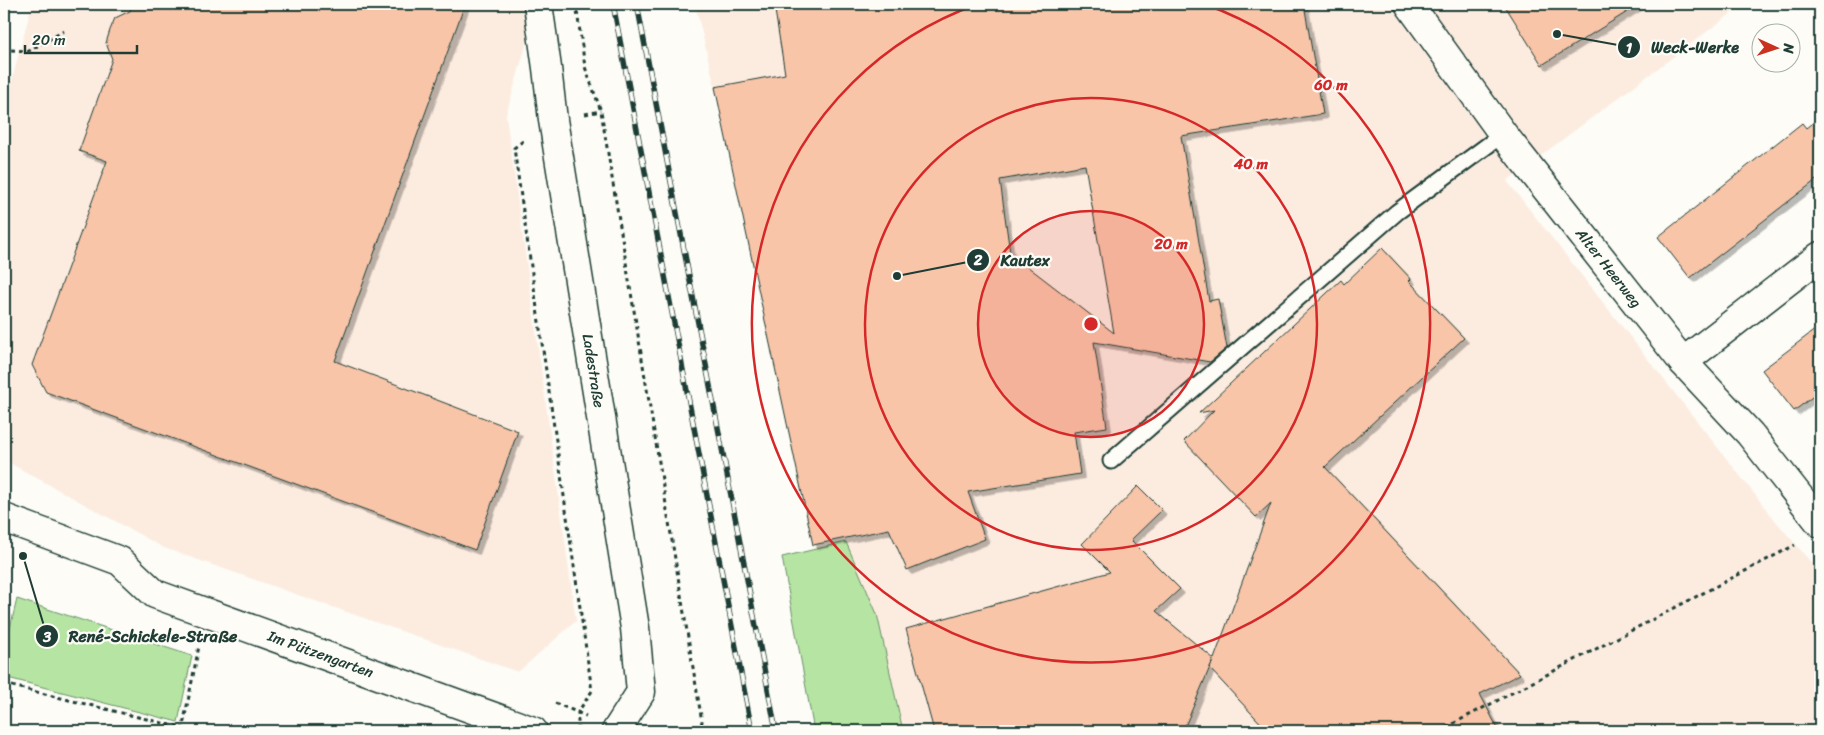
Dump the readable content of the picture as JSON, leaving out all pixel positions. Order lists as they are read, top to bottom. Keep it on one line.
{"streets":{"street":["Alter Heerweg","Ladestraße","Im Pützengarten"]},"places":["Weck-Werke","Kautex","René-Schickele-Straße"],"scale_bar":"20 m","north":"right","rings":["60 m","40 m","20 m"]}
